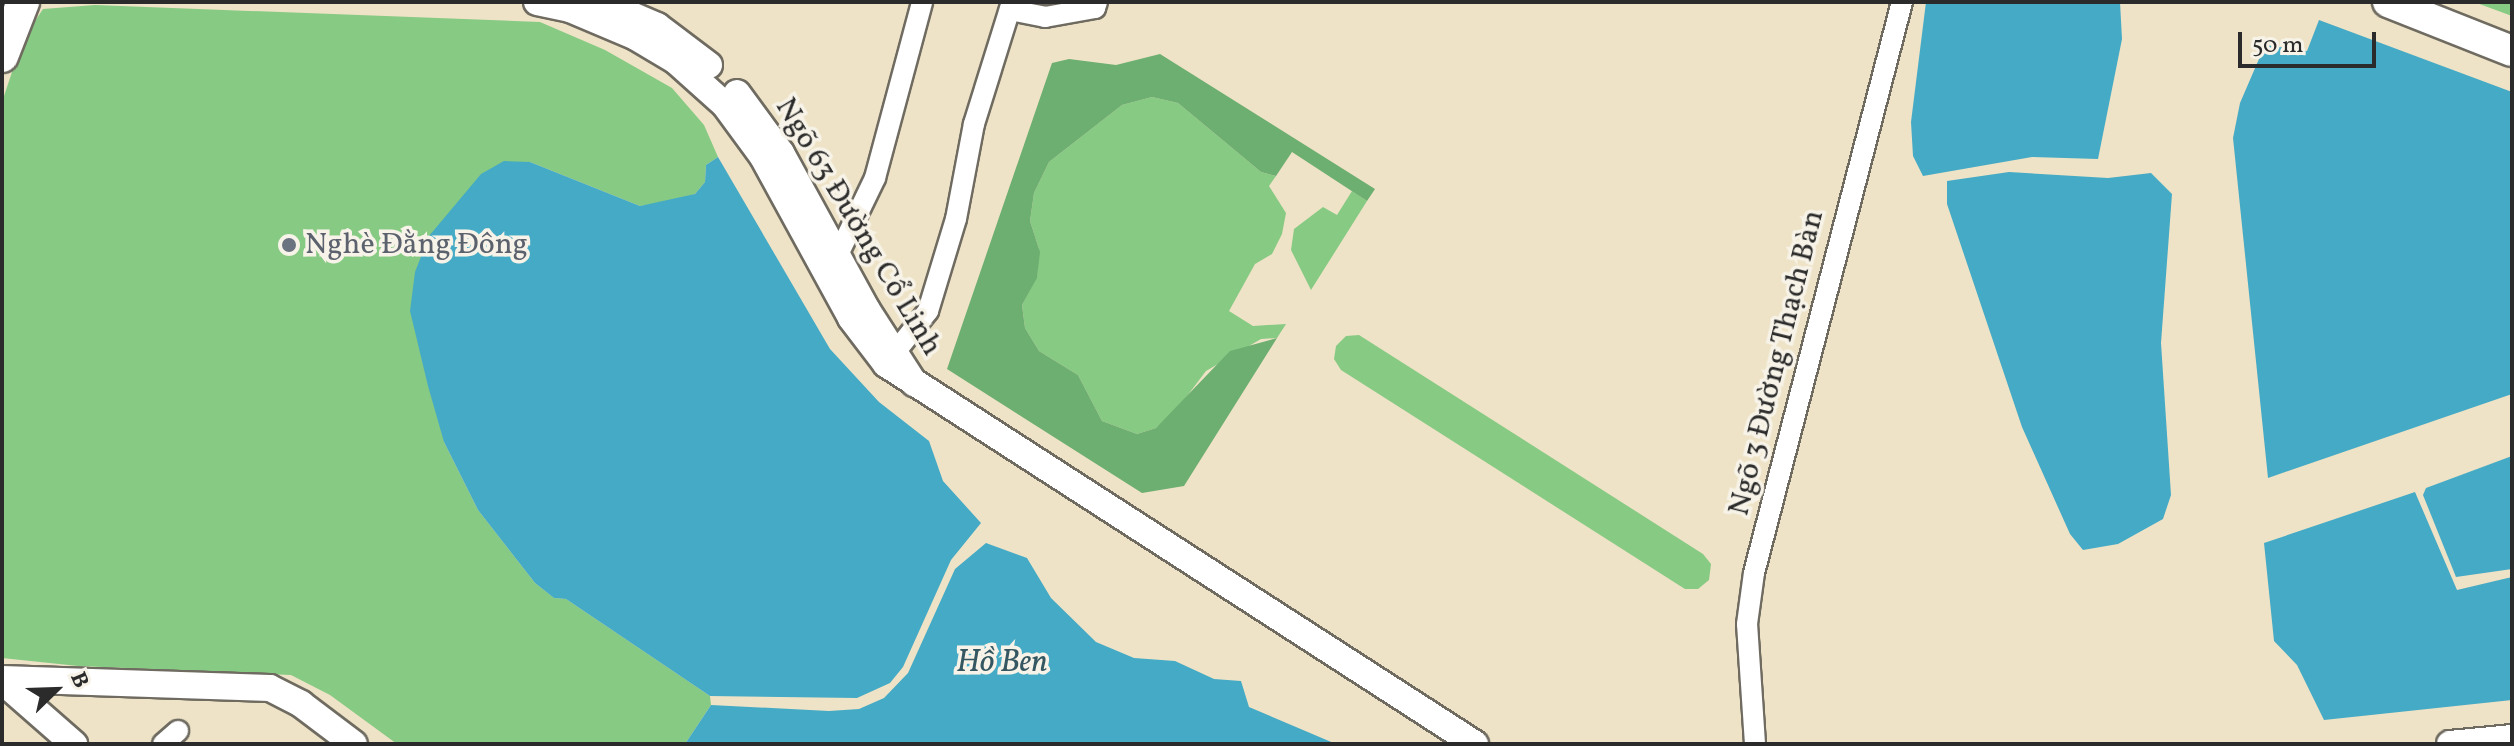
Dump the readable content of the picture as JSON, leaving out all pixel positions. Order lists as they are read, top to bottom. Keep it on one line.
{"streets":{"street":["Ngõ 63 Đường Cổ Linh","Ngõ 3 Đường Thạch Bàn"]},"water":["Hồ Ben"],"places":["Nghè Đằng Đông"],"scale_bar":"50 m","north":"top right"}
